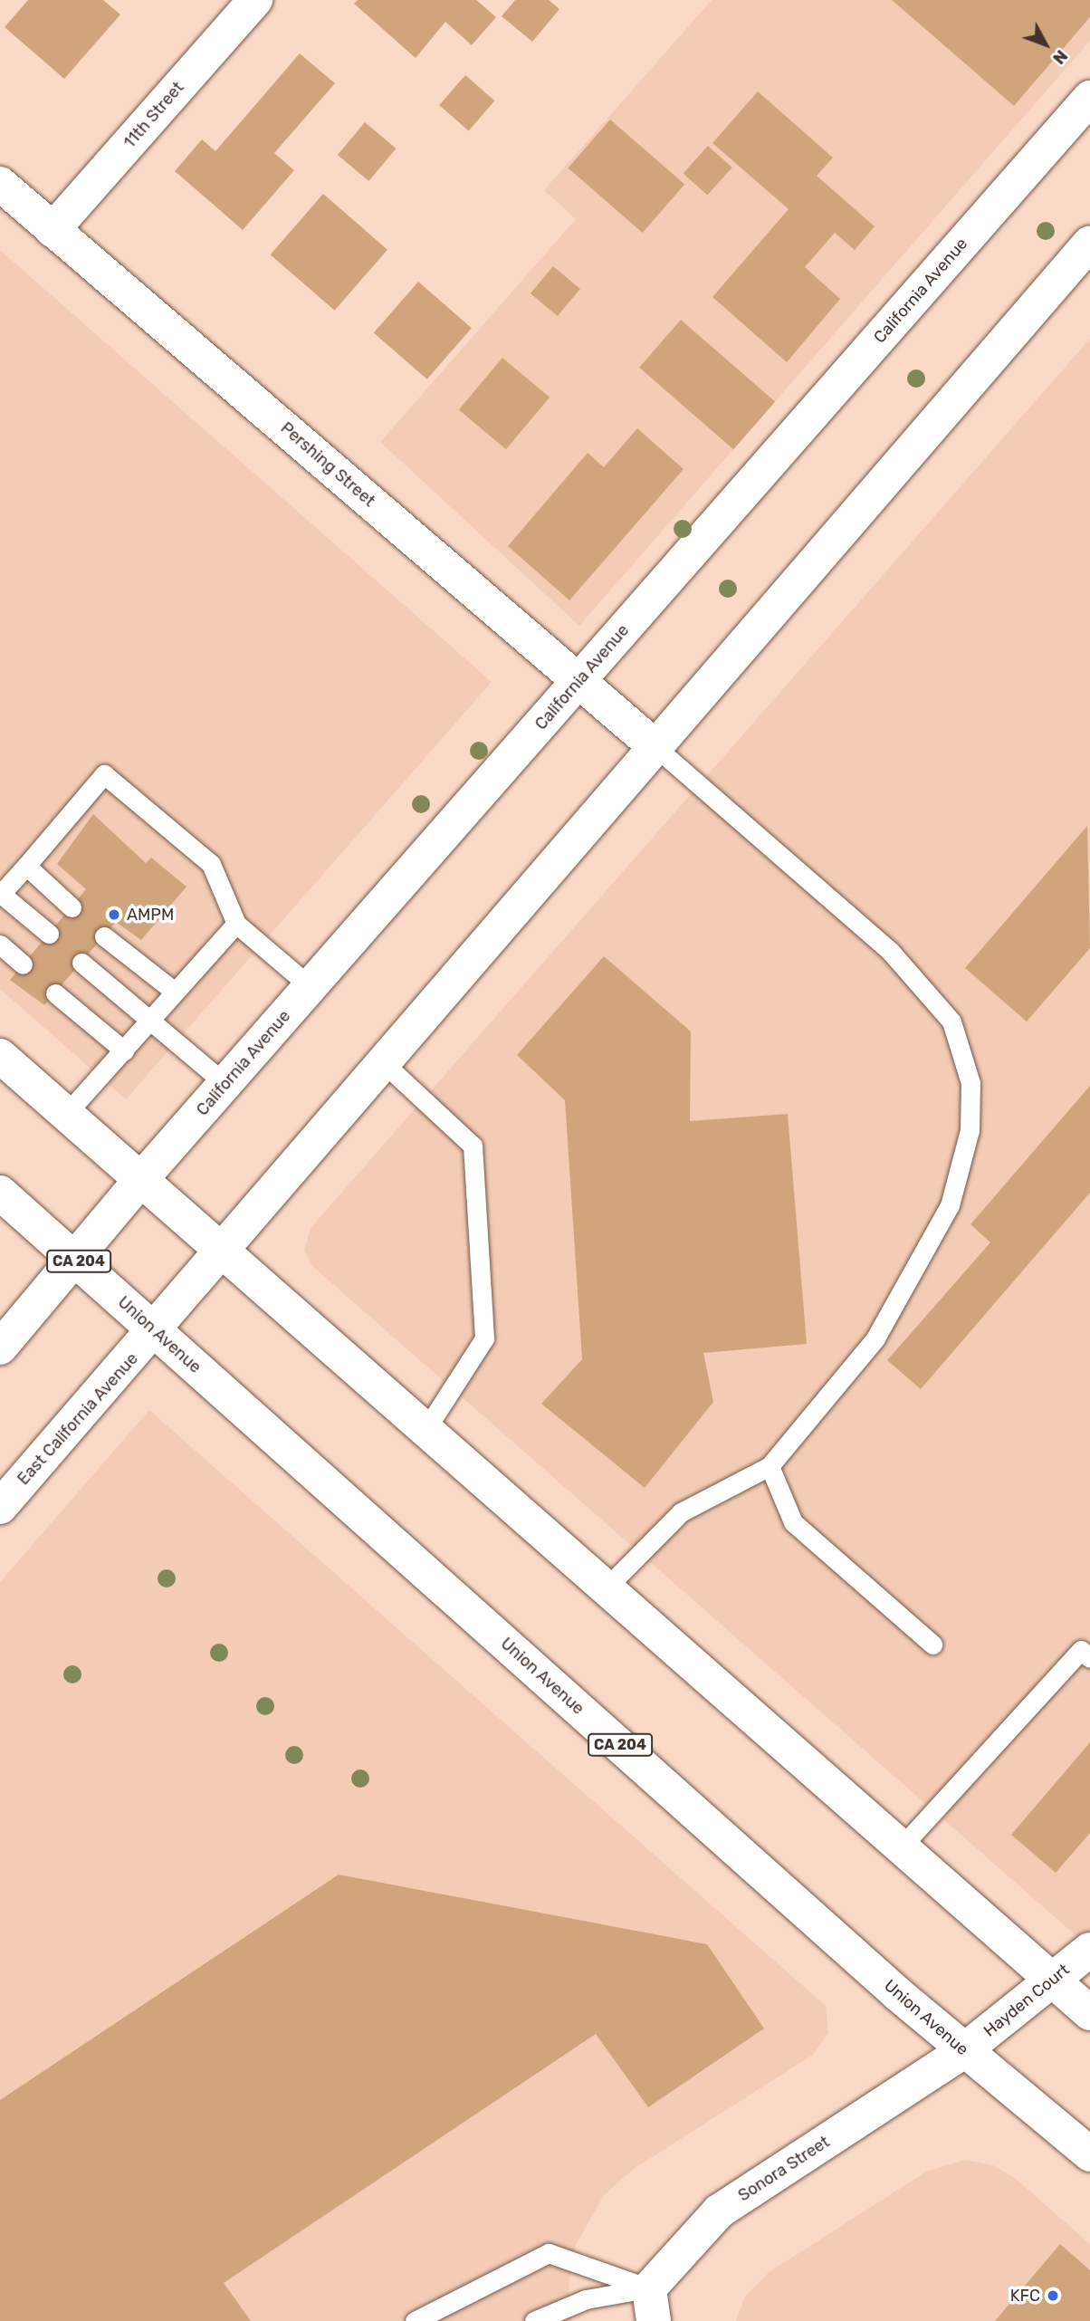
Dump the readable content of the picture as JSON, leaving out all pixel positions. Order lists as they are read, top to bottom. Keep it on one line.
{"streets":{"main road":["11th Street","California Avenue","Pershing Street","CA 204","Union Avenue","East California Avenue","Hayden Court","Sonora Street"]},"crossings":[["11th Street","Pershing Street"],["California Avenue","Pershing Street"],["California Avenue","Union Avenue"],["Union Avenue","East California Avenue"],["Union Avenue","Hayden Court"],["Union Avenue","Sonora Street"],["Hayden Court","Sonora Street"]],"places":["AMPM","KFC"],"north":"bottom right"}
